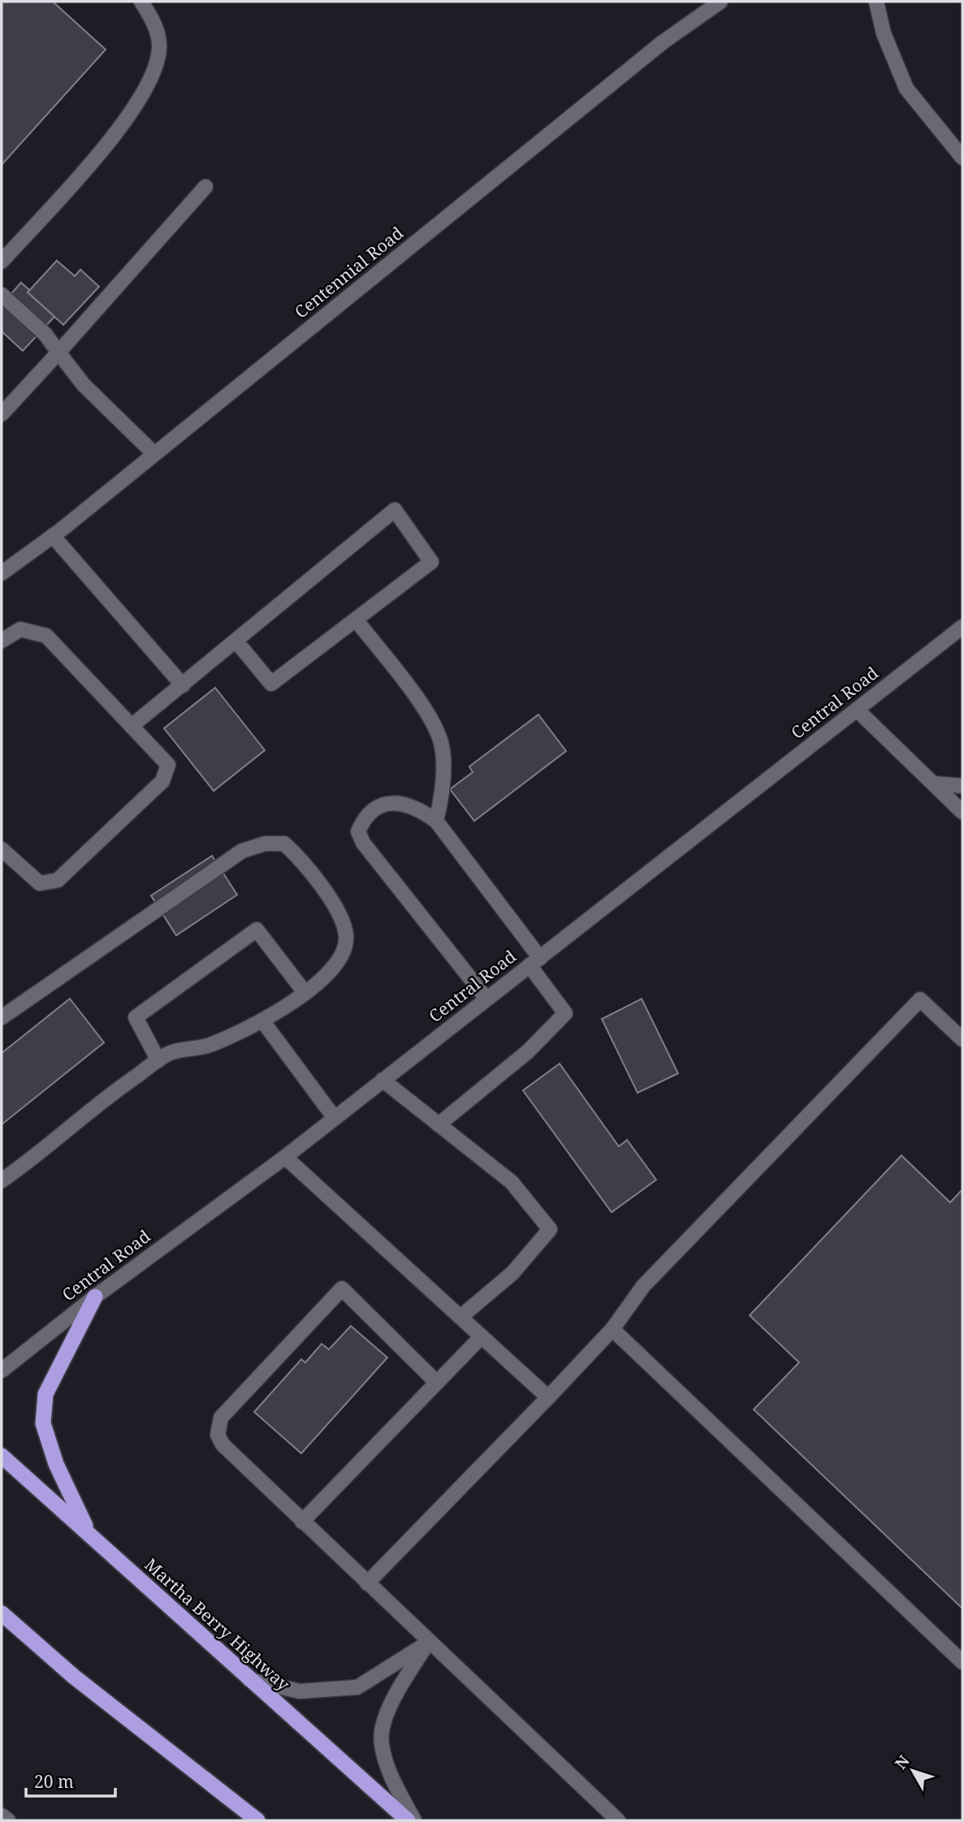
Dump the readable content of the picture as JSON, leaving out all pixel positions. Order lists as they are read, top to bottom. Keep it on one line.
{"streets":{"highway":["Martha Berry Highway"],"street":["Centennial Road","Central Road"]},"scale_bar":"20 m","north":"top left"}
